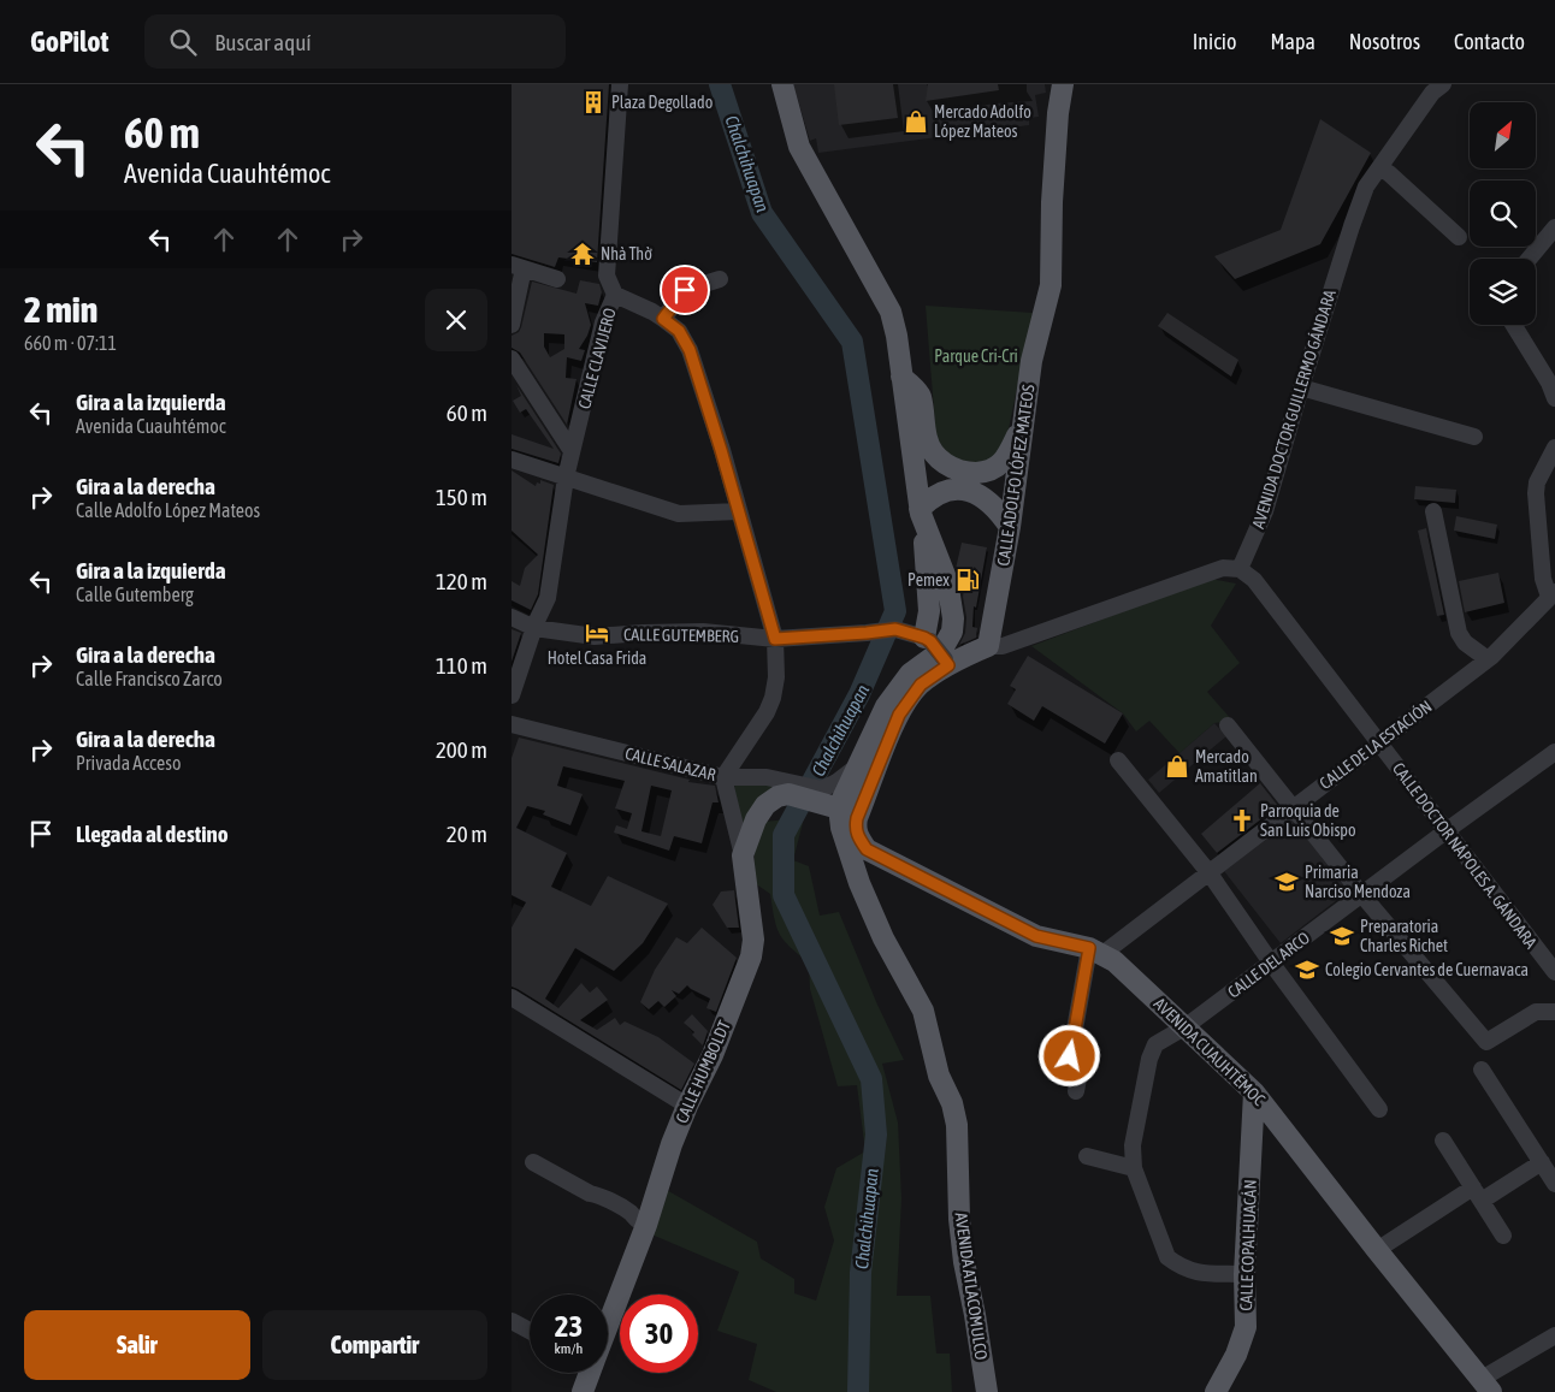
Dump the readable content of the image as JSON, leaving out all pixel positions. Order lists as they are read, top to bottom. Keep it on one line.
{"streets":{"main road":["CALLE ADOLFO LÓPEZ MATEOS","AVENIDA CUAUHTÉMOC","CALLE HUMBOLDT","CALLE COPALHUACÁN","AVENIDA ATLACOMULCO"],"street":["CALLE CLAVIJERO","AVENIDA DOCTOR GUILLERMO GÁNDARA","CALLE GUTEMBERG","CALLE DE LA ESTACIÓN","CALLE SALAZAR","CALLE DOCTOR NÁPOLES A. GÁNDARA","CALLE DEL ARCO"]},"crossings":[["CALLE CLAVIJERO","CALLE GUTEMBERG"],["AVENIDA DOCTOR GUILLERMO GÁNDARA","CALLE DOCTOR NÁPOLES A. GÁNDARA"],["CALLE DE LA ESTACIÓN","CALLE DOCTOR NÁPOLES A. GÁNDARA"],["CALLE DE LA ESTACIÓN","AVENIDA CUAUHTÉMOC"],["CALLE SALAZAR","CALLE HUMBOLDT"],["CALLE DOCTOR NÁPOLES A. GÁNDARA","CALLE DEL ARCO"],["CALLE DEL ARCO","AVENIDA CUAUHTÉMOC"],["AVENIDA CUAUHTÉMOC","CALLE COPALHUACÁN"],["AVENIDA CUAUHTÉMOC","AVENIDA ATLACOMULCO"]],"water":["Chalchihuapan"],"parks":["Parque Cri-Cri"],"places":{"building":["Plaza Degollado"],"shop":["Mercado Adolfo López Mateos","Mercado Amatitlan"],"temple":["Nhà Thờ"],"fuel station":["Pemex"],"hotel":["Hotel Casa Frida"],"church":["Parroquia de San Luis Obispo"],"school or university":["Primaria Narciso Mendoza","Preparatoria Charles Richet","Colegio Cervantes de Cuernavaca"]},"north":"top right","page":{"header":"GoPilot","search":"Buscar aquí","nav":["Inicio","Mapa","Nosotros","Contacto"],"turn":["60 m","Avenida Cuauhtémoc"],"heading":["2 min","660 m · 07:11"],"list":[{"name":"Gira a la izquierda","note":"Avenida Cuauhtémoc","value":"60 m"},{"name":"Gira a la derecha","note":"Calle Adolfo López Mateos","value":"150 m"},{"name":"Gira a la izquierda","note":"Calle Gutemberg","value":"120 m"},{"name":"Gira a la derecha","note":"Calle Francisco Zarco","value":"110 m"},{"name":"Gira a la derecha","note":"Privada Acceso","value":"200 m"},{"name":"Llegada al destino","value":"20 m"}],"speed":"23 km/h","limit":"30","buttons":["Salir","Compartir"]}}
